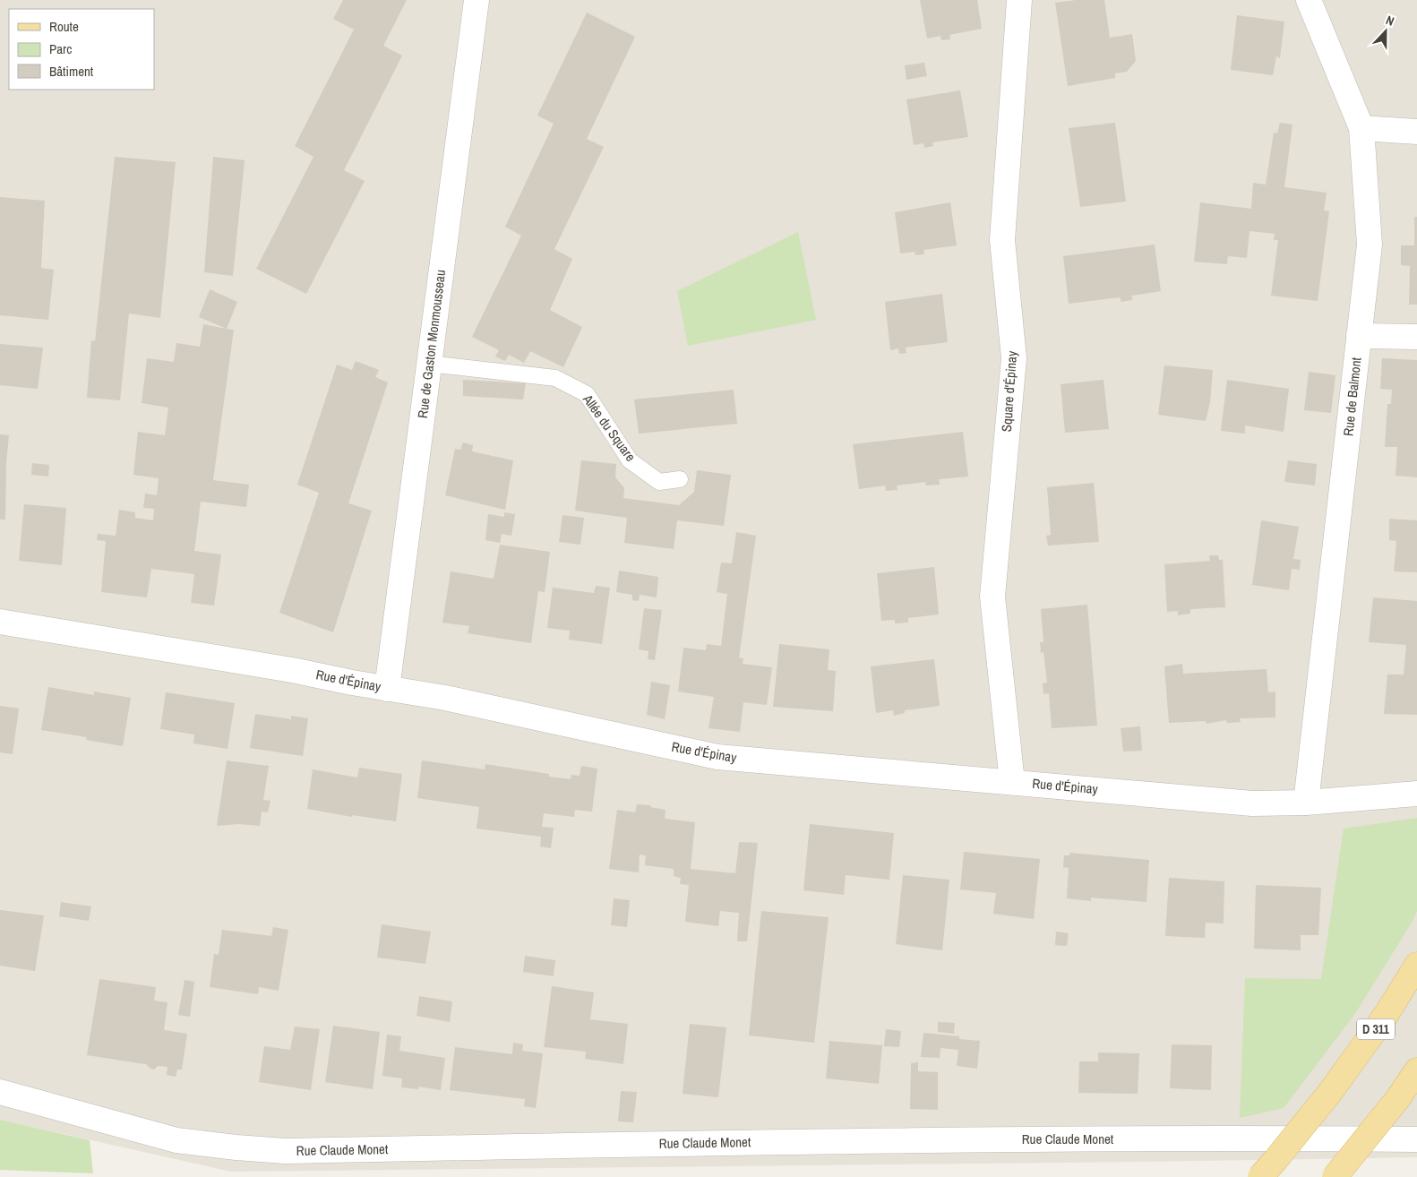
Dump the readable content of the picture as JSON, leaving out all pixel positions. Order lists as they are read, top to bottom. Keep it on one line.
{"streets":{"main road":["D 311"],"street":["Rue de Gaston Monmousseau","Square d'Épinay","Rue de Balmont","Rue d'Épinay","Rue Claude Monet"],"lane":["Allée du Square"]},"crossings":[["Rue de Gaston Monmousseau","Allée du Square"],["Rue de Gaston Monmousseau","Rue d'Épinay"],["Square d'Épinay","Rue d'Épinay"],["Rue de Balmont","Rue d'Épinay"]],"legend":["Route","Parc","Bâtiment"],"north":"top"}
